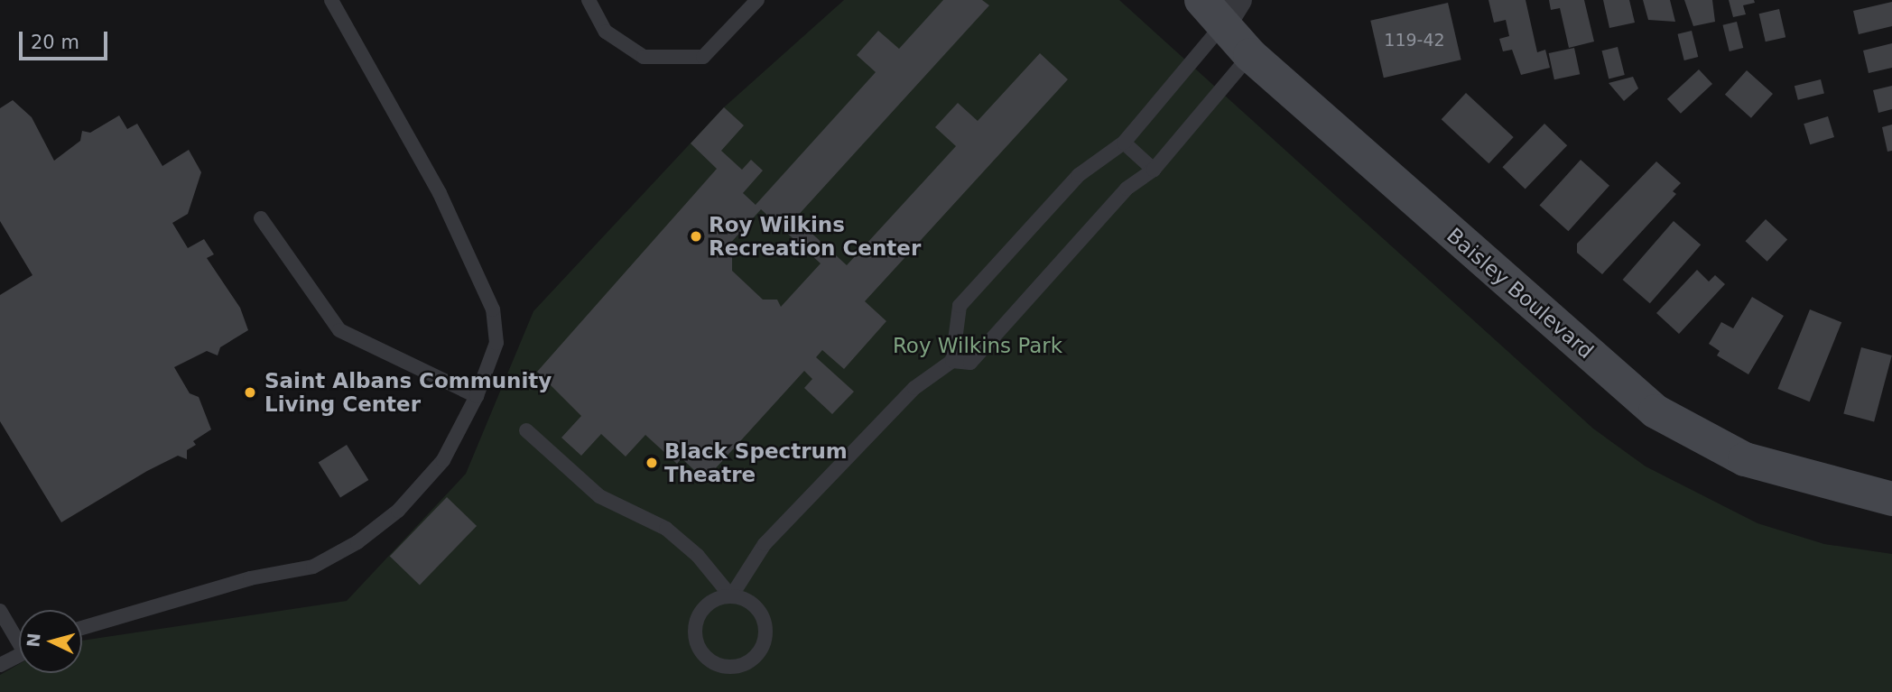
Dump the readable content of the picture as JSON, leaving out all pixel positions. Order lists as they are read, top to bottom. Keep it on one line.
{"streets":{"street":["Baisley Boulevard"]},"parks":["Roy Wilkins Park"],"places":["Roy Wilkins Recreation Center","Saint Albans Community Living Center","Black Spectrum Theatre"],"house_numbers":["119-42"],"scale_bar":"20 m","north":"left"}
